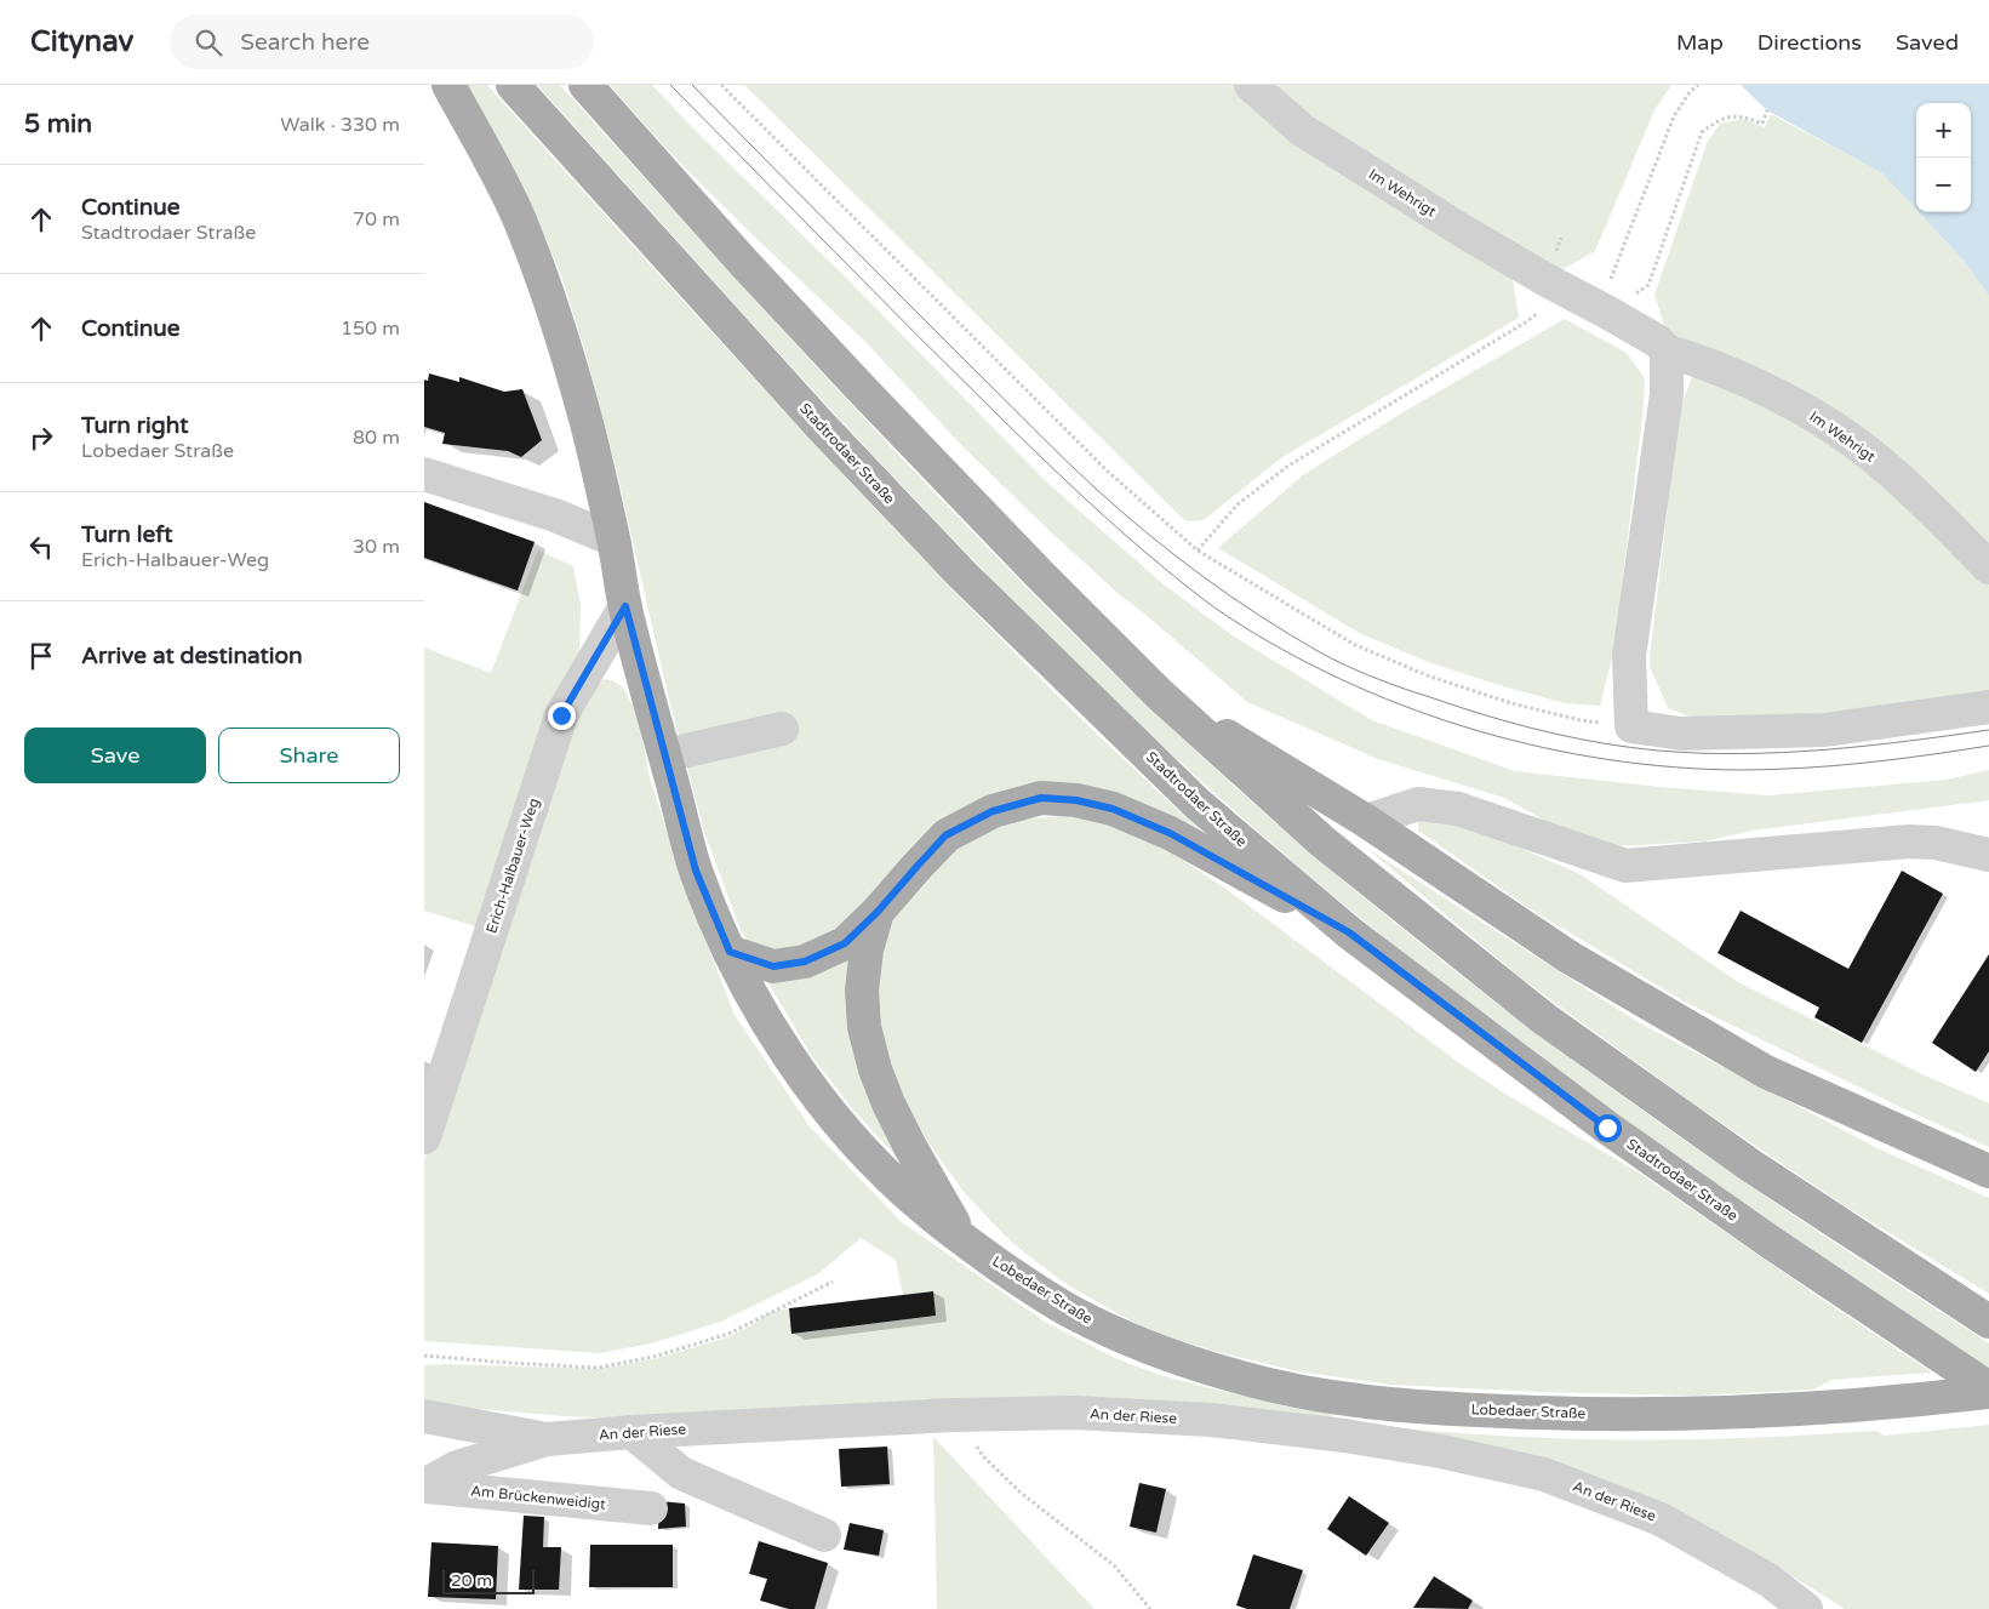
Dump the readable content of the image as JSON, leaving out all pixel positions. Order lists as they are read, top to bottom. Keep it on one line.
{"streets":{"main road":["Stadtrodaer Straße","Lobedaer Straße"],"street":["Im Wehrigt","Erich-Halbauer-Weg","An der Riese","Am Brückenweidigt"]},"crossings":[["Stadtrodaer Straße","Lobedaer Straße"],["Erich-Halbauer-Weg","Lobedaer Straße"]],"scale_bar":"20 m","page":{"header":"Citynav","search":"Search here","nav":["Map","Directions","Saved"],"heading":["5 min","Walk · 330 m"],"map_buttons":["+","−"],"list":[["Continue","Stadtrodaer Straße","70 m"],["Continue","150 m"],["Turn right","Lobedaer Straße","80 m"],["Turn left","Erich-Halbauer-Weg","30 m"],"Arrive at destination"],"buttons":["Save","Share"],"scale":"20 m"}}
